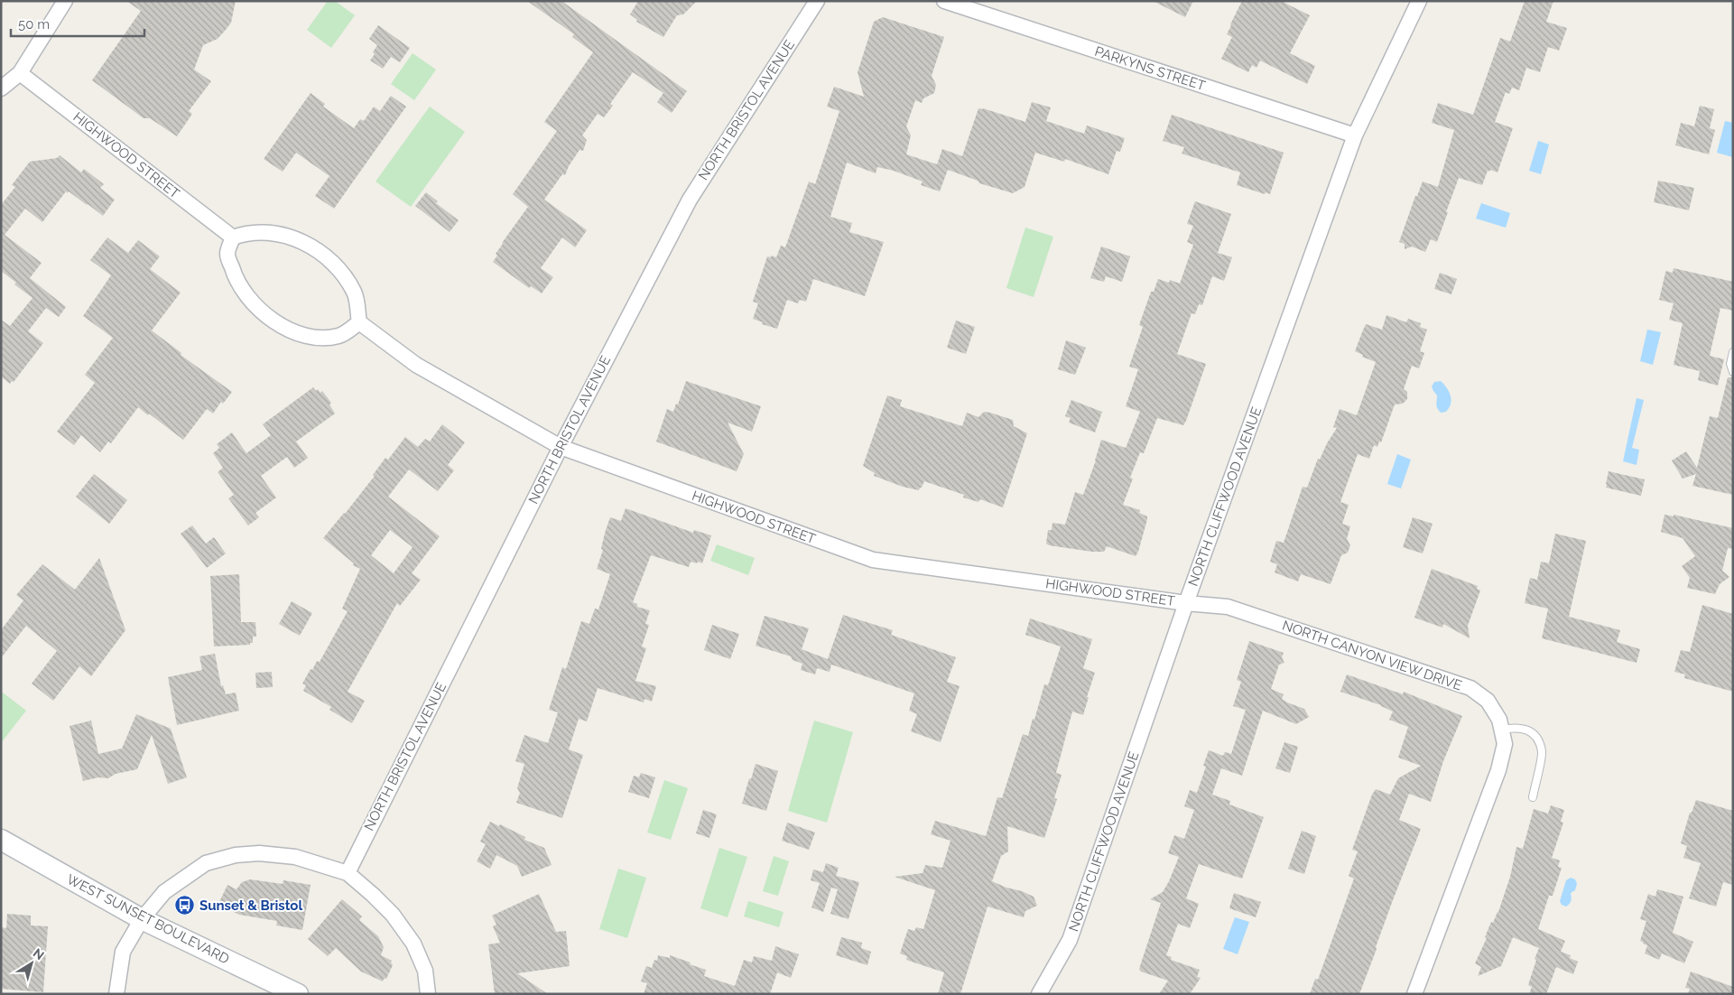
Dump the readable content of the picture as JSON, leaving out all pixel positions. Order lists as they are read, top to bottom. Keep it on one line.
{"streets":{"main road":["WEST SUNSET BOULEVARD"],"street":["PARKYNS STREET","NORTH BRISTOL AVENUE","HIGHWOOD STREET","NORTH CLIFFWOOD AVENUE","NORTH CANYON VIEW DRIVE"]},"crossings":[["PARKYNS STREET","NORTH CLIFFWOOD AVENUE"],["NORTH BRISTOL AVENUE","HIGHWOOD STREET"],["HIGHWOOD STREET","NORTH CLIFFWOOD AVENUE"],["HIGHWOOD STREET","NORTH CANYON VIEW DRIVE"],["NORTH CLIFFWOOD AVENUE","NORTH CANYON VIEW DRIVE"]],"places":{"bus stop":["Sunset & Bristol"]},"scale_bar":"50 m","north":"top right"}
